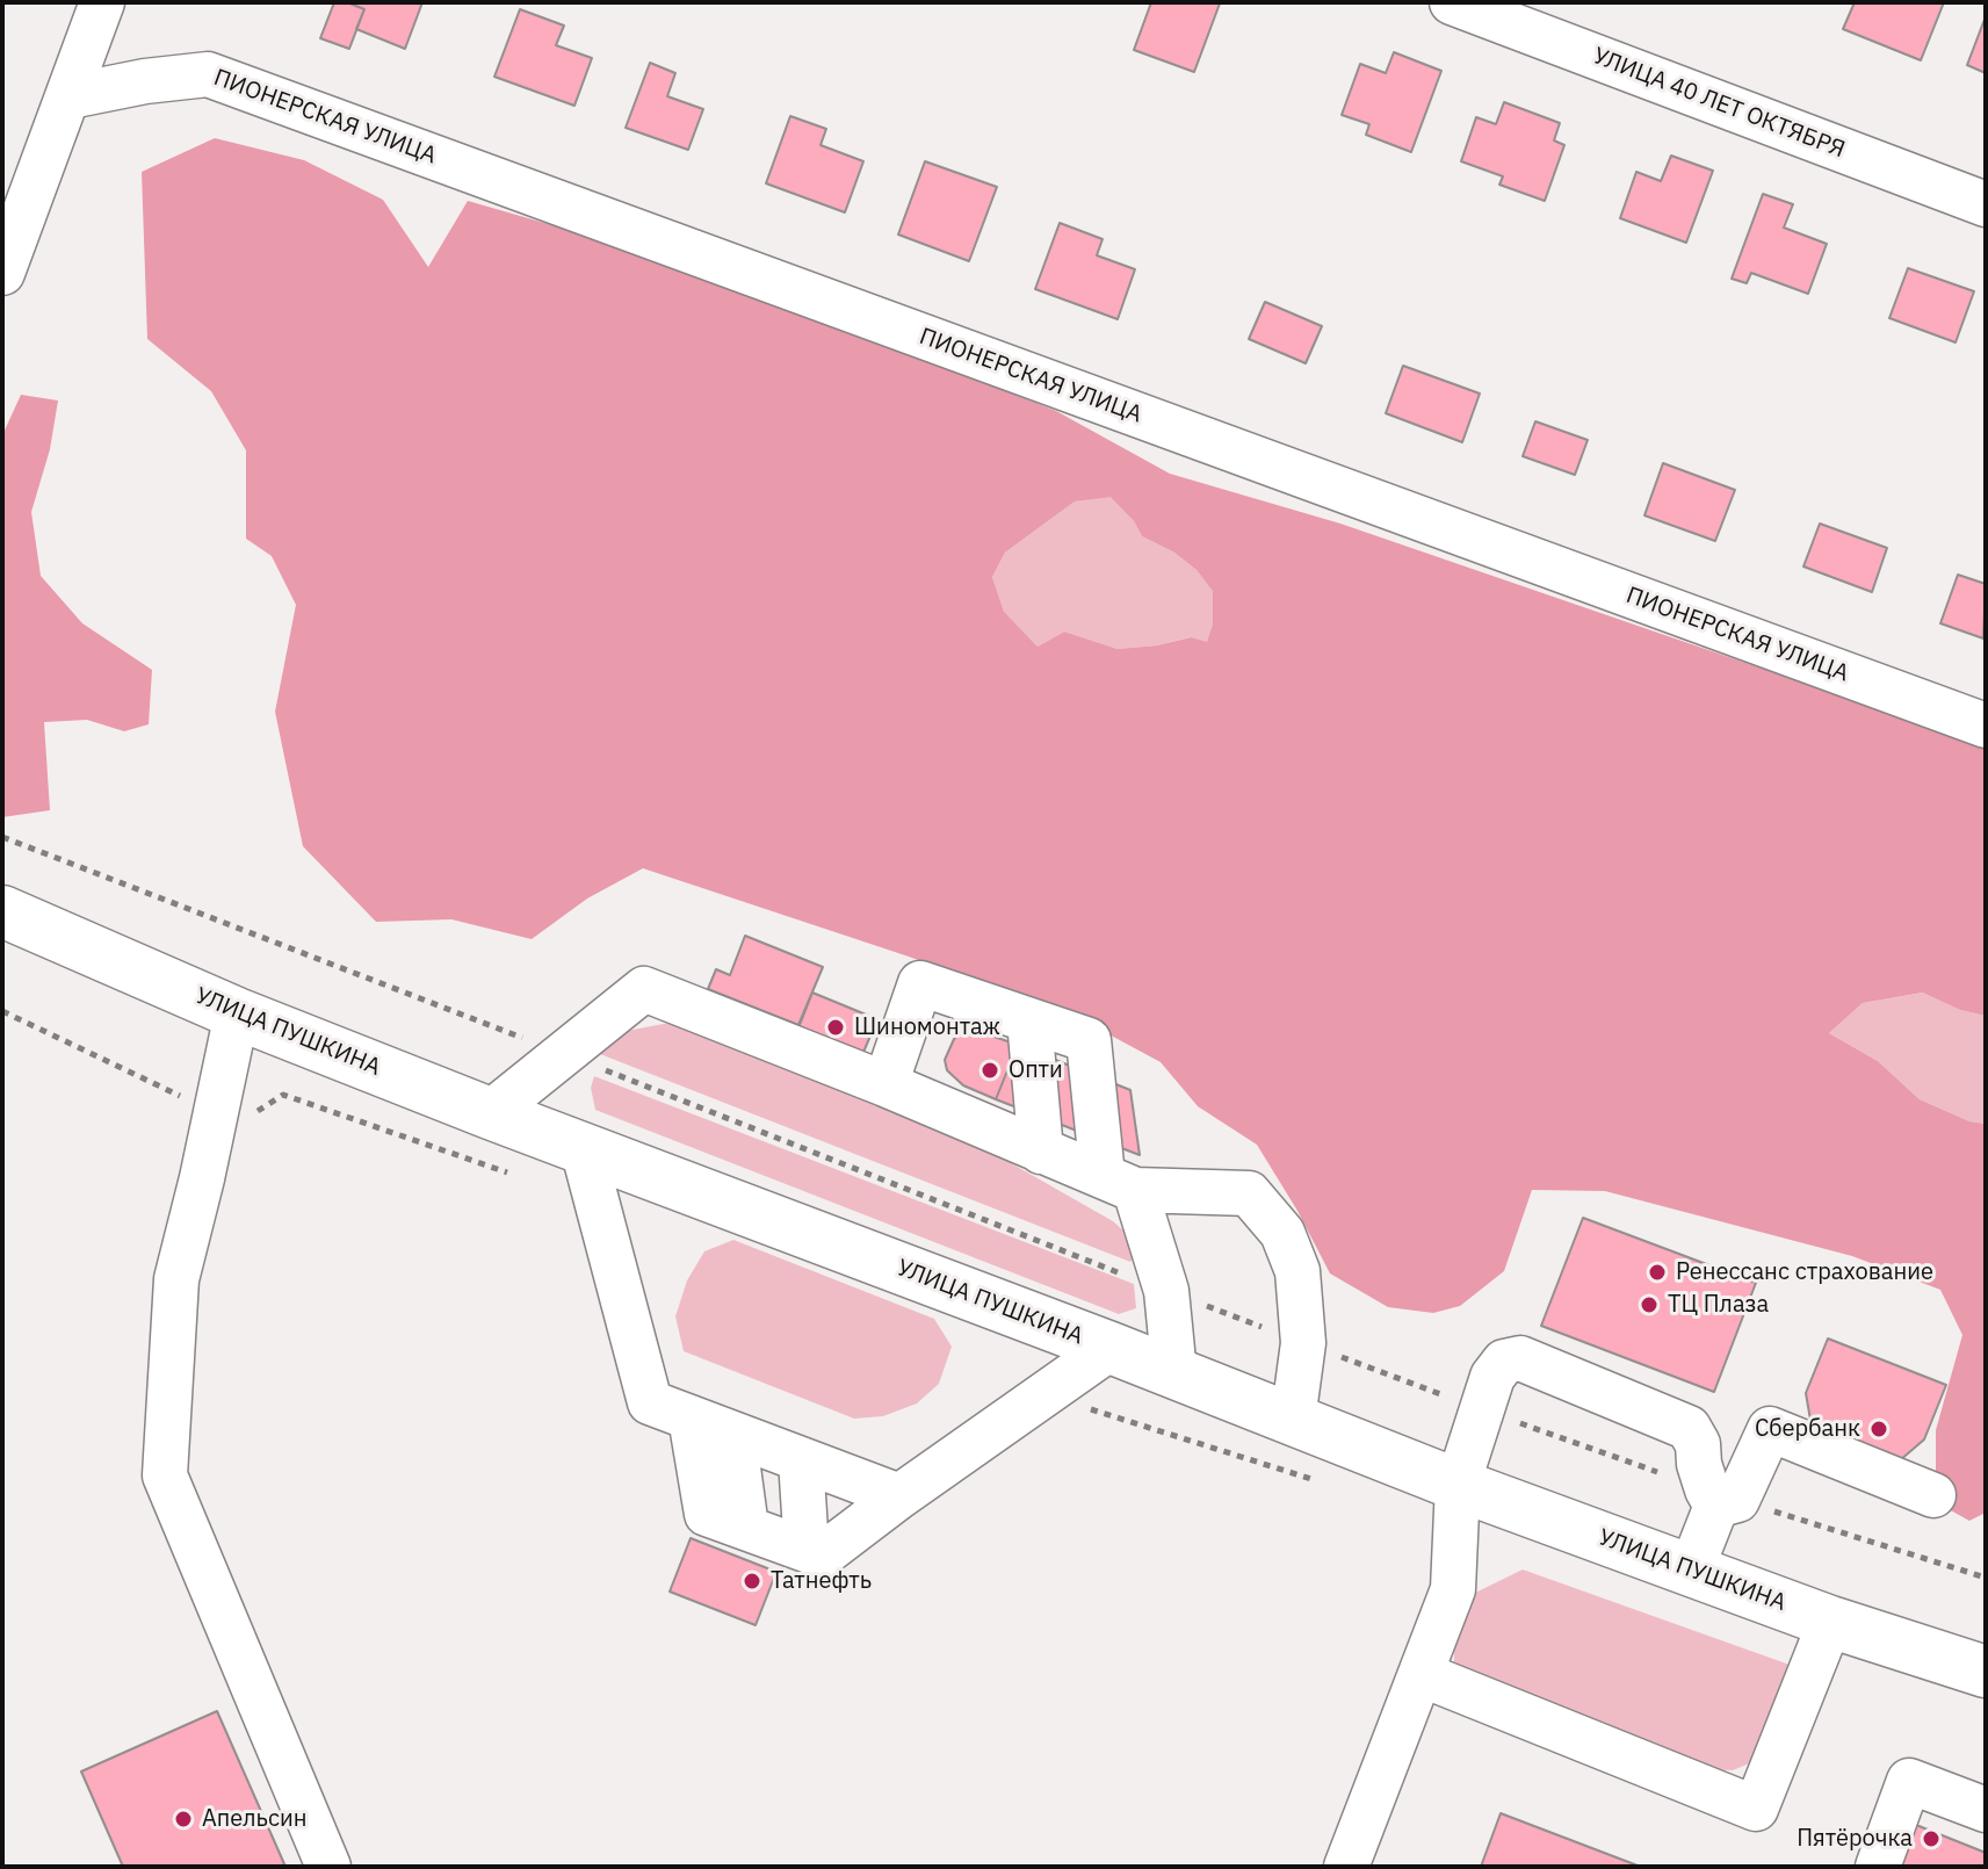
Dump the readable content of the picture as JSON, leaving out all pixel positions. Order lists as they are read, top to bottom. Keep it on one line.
{"streets":{"main road":["УЛИЦА ПУШКИНА"],"street":["УЛИЦА 40 ЛЕТ ОКТЯБРЯ","ПИОНЕРСКАЯ УЛИЦА"]},"places":["Шиномонтаж","Опти","Ренессанс страхование","ТЦ Плаза","Сбербанк","Татнефть","Апельсин","Пятёрочка"]}
